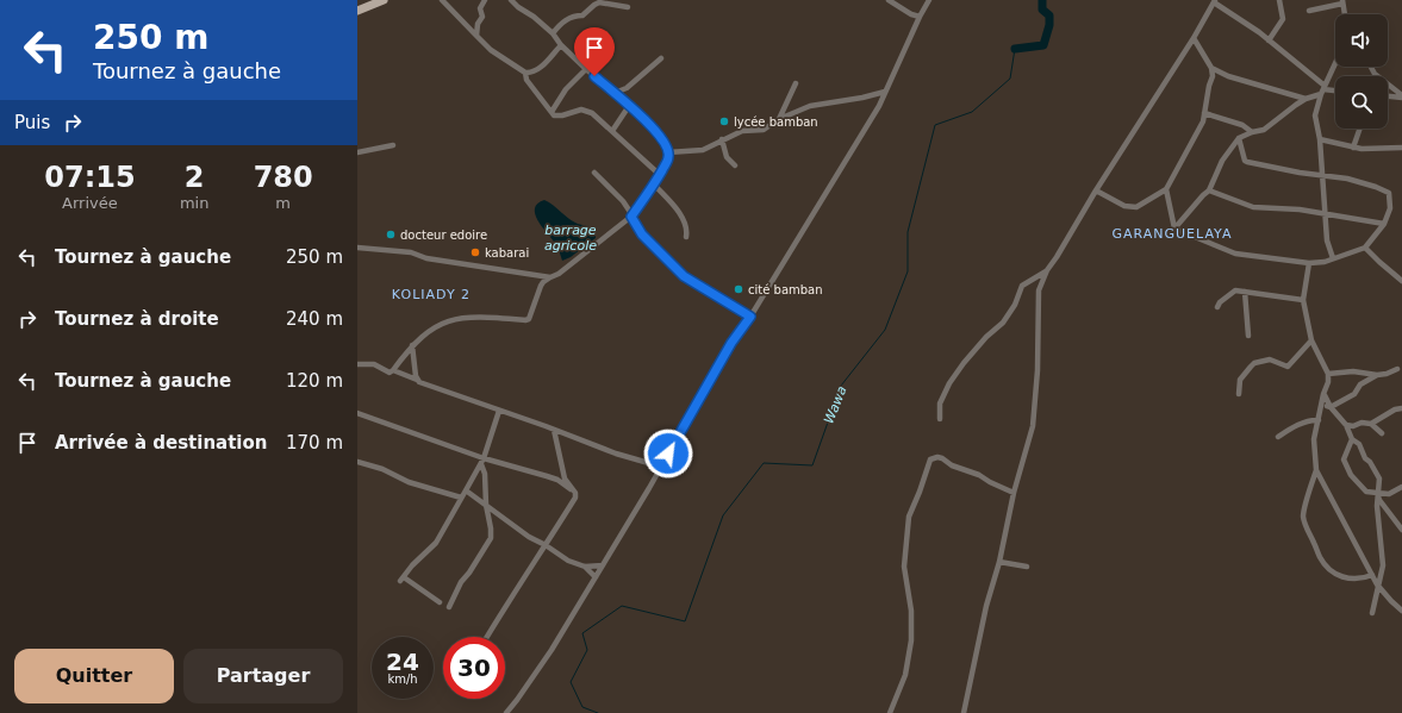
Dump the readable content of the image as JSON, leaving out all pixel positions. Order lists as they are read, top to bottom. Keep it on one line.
{"districts":["GARANGUELAYA","KOLIADY 2"],"water":["barrage agricole","Wawa"],"places":["lycée bamban","docteur edoire","kabarai","cité bamban"],"page":{"turn":["250 m","Tournez à gauche"],"then":"Puis","eta":["07:15","Arrivée","2","min","780","m"],"list":[{"name":"Tournez à gauche","value":"250 m"},{"name":"Tournez à droite","value":"240 m"},{"name":"Tournez à gauche","value":"120 m"},{"name":"Arrivée à destination","value":"170 m"}],"speed":"24 km/h","limit":"30","buttons":["Quitter","Partager"]}}
